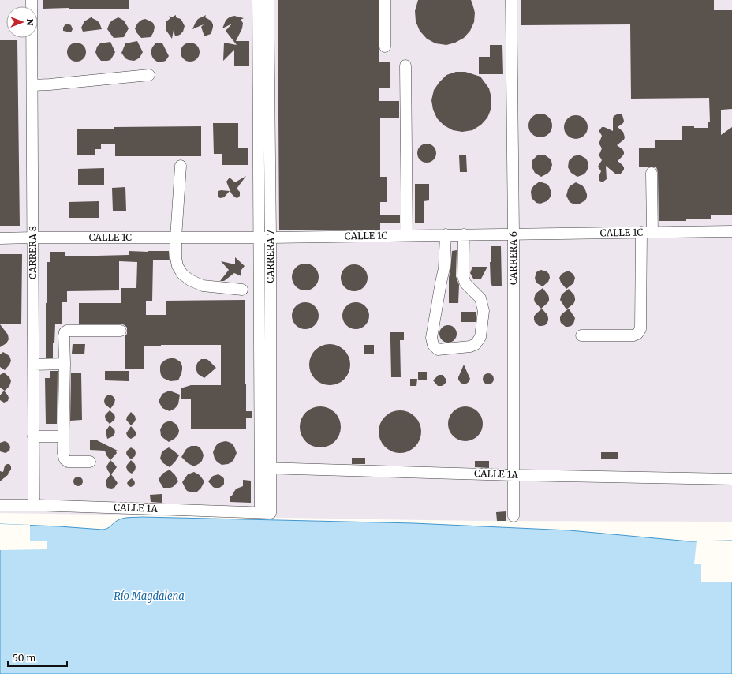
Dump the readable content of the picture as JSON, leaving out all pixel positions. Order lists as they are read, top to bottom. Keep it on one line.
{"streets":{"street":["CALLE 1C","CARRERA 8","CARRERA 7","CARRERA 6","CALLE 1A"]},"crossings":[["CALLE 1C","CARRERA 8"],["CALLE 1C","CARRERA 7"],["CALLE 1C","CARRERA 6"],["CARRERA 8","CALLE 1A"],["CARRERA 7","CALLE 1A"],["CARRERA 6","CALLE 1A"]],"water":["Río Magdalena"],"scale_bar":"50 m","north":"right"}
